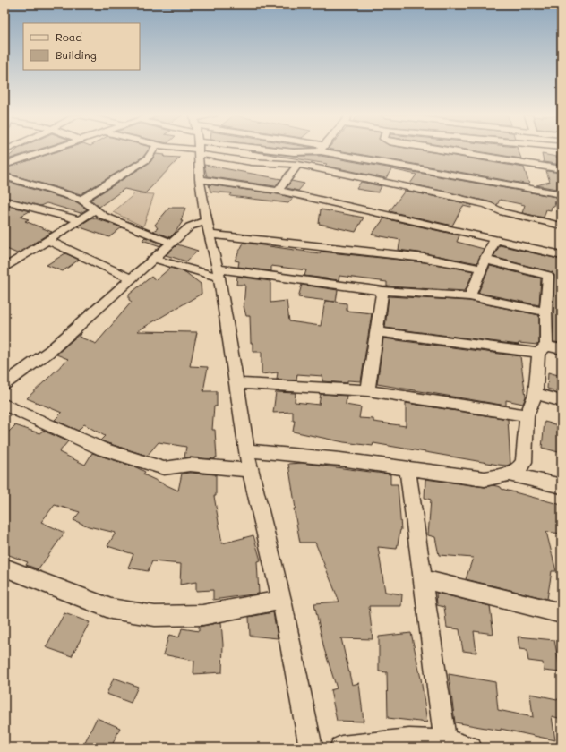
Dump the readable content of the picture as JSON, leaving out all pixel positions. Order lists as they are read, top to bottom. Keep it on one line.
{"legend":["Road","Building"]}
